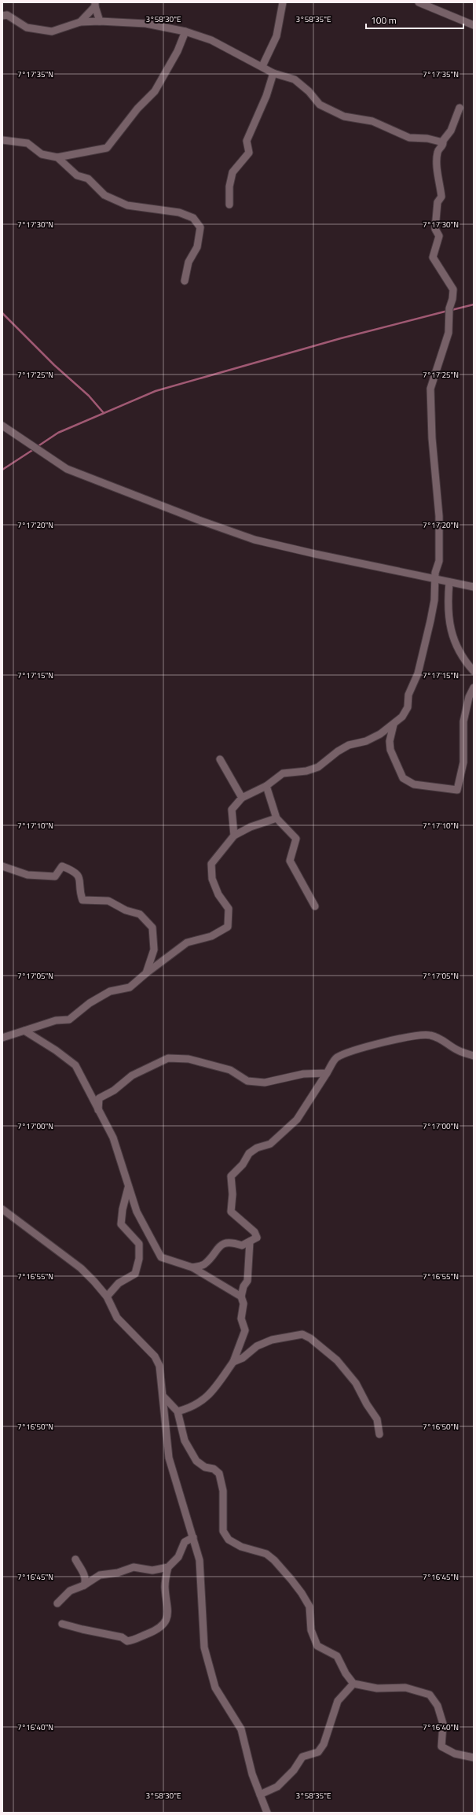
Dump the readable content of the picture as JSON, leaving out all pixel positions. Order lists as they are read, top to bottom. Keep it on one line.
{"scale_bar":"100 m","coordinates":["3°58'30\"E","3°58'35\"E","7°17'35\"N","7°17'30\"N","7°17'25\"N","7°17'20\"N","7°17'15\"N","7°17'10\"N","7°17'05\"N","7°17'00\"N","7°16'55\"N","7°16'50\"N","7°16'45\"N","7°16'40\"N"]}
